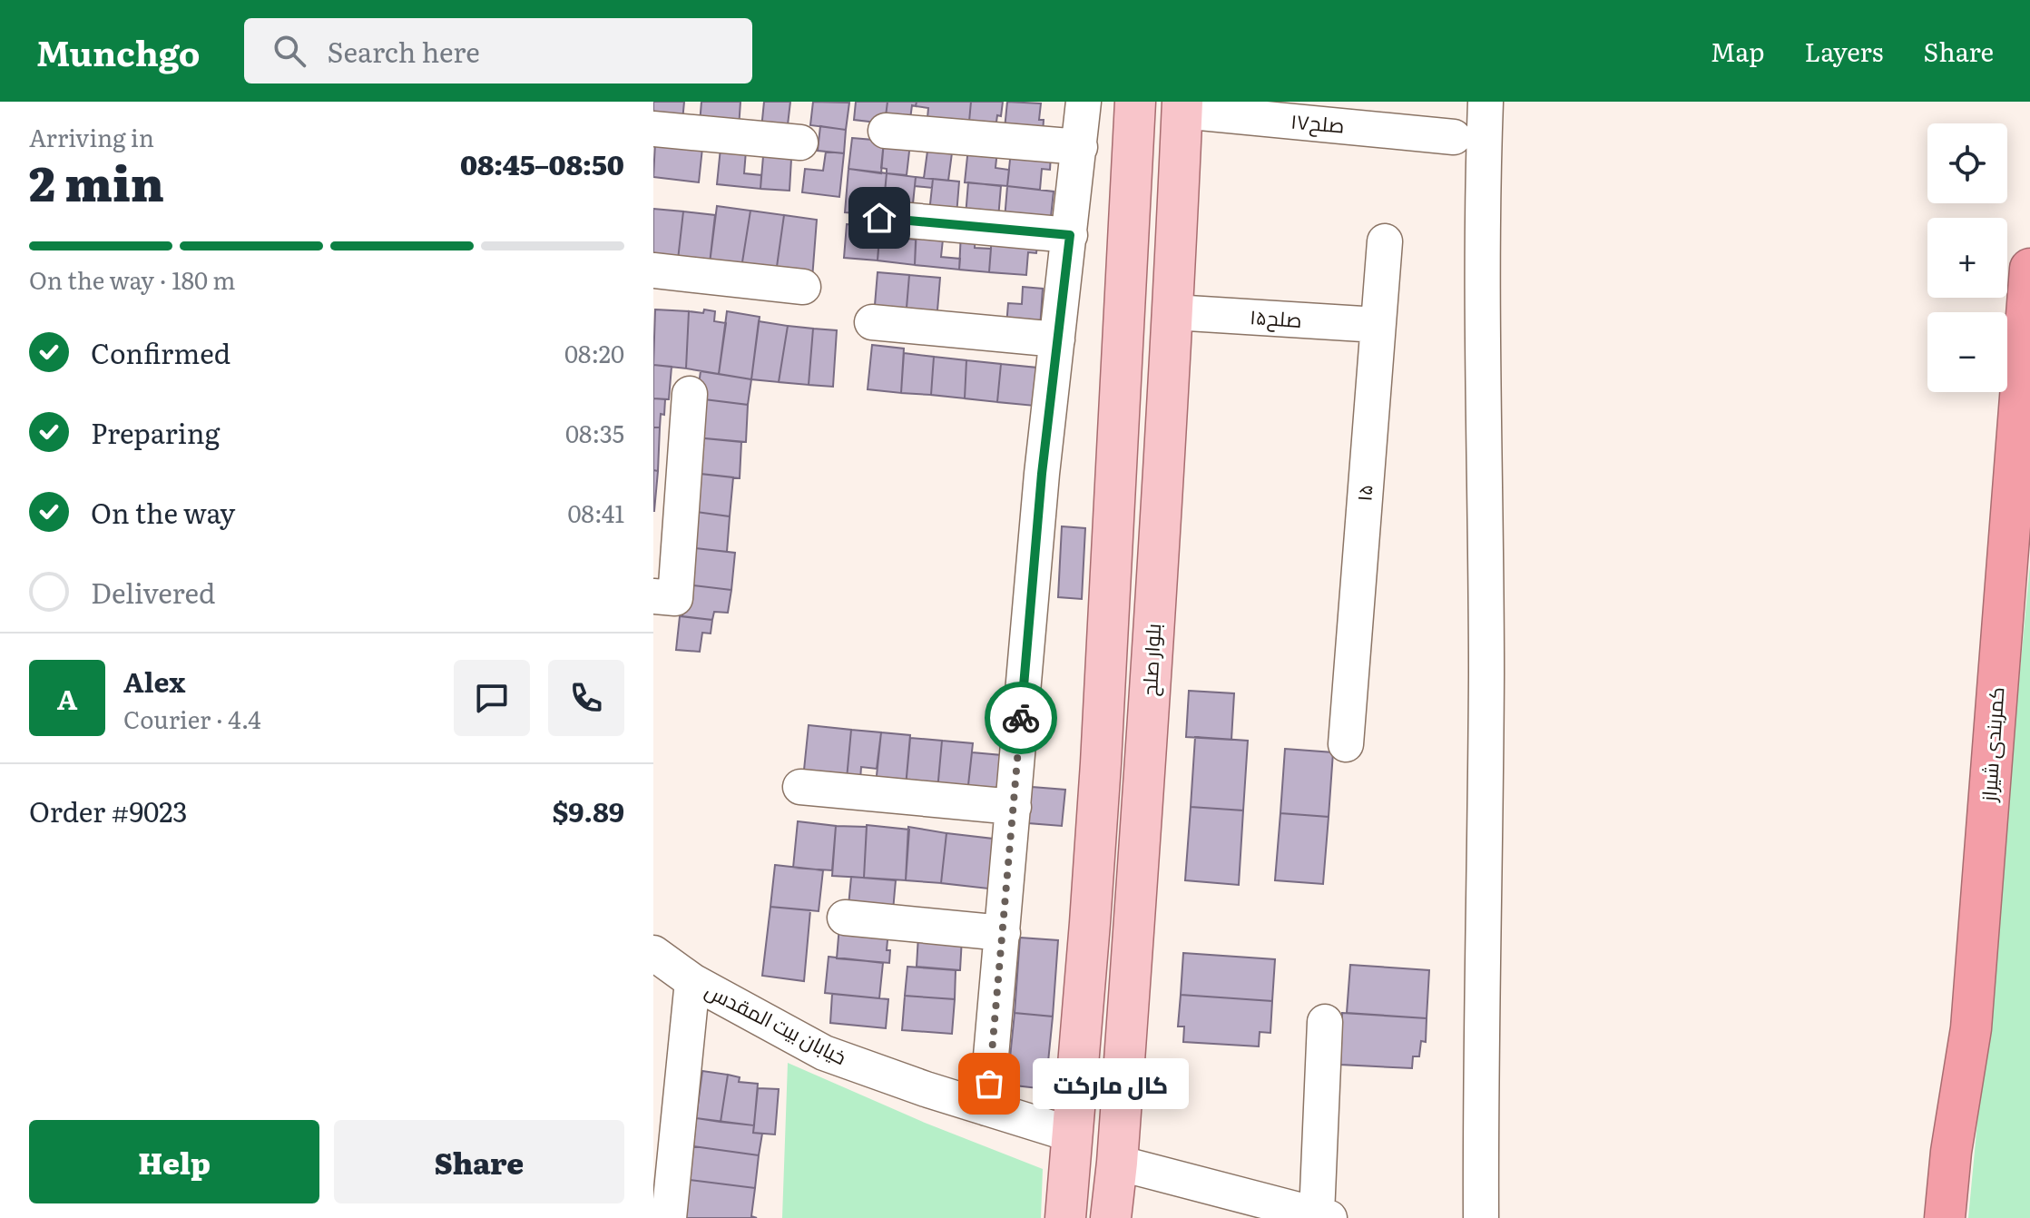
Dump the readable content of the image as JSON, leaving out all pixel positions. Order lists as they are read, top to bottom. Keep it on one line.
{"streets":{"highway":["کمربندی شیراز"],"main road":["بلوار صلح"],"street":["صلح۱۷","صلح۱۵","۱۵","خیابان بیت المقدس"]},"crossings":[["صلح۱۷","بلوار صلح"],["صلح۱۵","۱۵"],["صلح۱۵","بلوار صلح"]],"places":["کال مارکت"],"page":{"header":"Munchgo","search":"Search here","nav":["Map","Layers","Share"],"heading":["2 min","Arriving in","08:45–08:50"],"panel":["Alex","Courier · 4.4","Order #9023","$9.89"],"map_buttons":["+","−"],"bar":"On the way · 180 m","list":[["Confirmed","08:20"],["Preparing","08:35"],["On the way","08:41"],"Delivered"],"round":"A","bubble":"کال مارکت","buttons":["Help","Share"]}}
